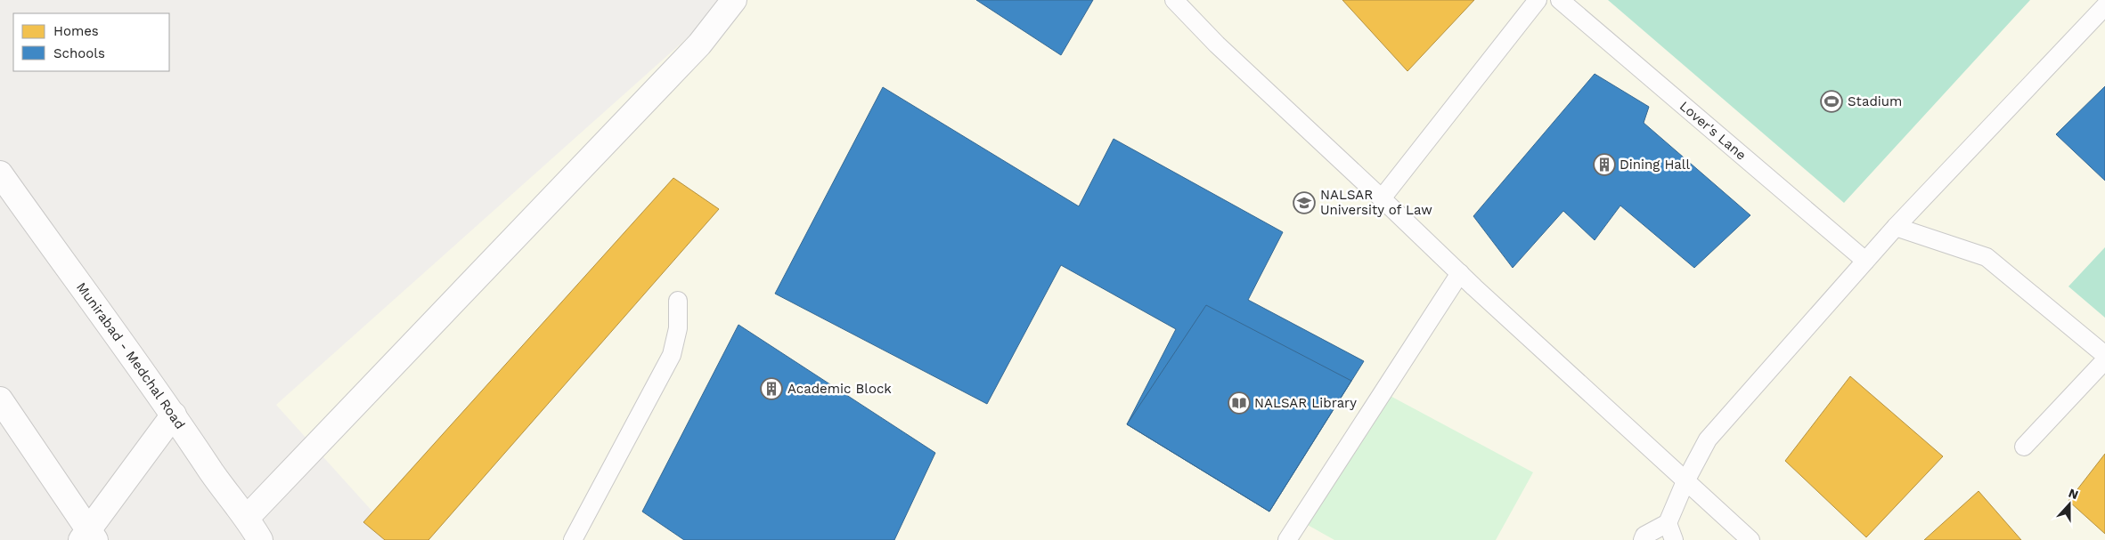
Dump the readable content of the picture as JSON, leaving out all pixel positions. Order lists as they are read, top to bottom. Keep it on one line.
{"streets":{"street":["Munirabad - Medchal Road"],"lane":["Lover's Lane"]},"places":{"sports":["Stadium"],"building":["Dining Hall","Academic Block"],"school or university":["NALSAR University of Law"],"library":["NALSAR Library"]},"legend":["Homes","Schools"],"north":"top"}
